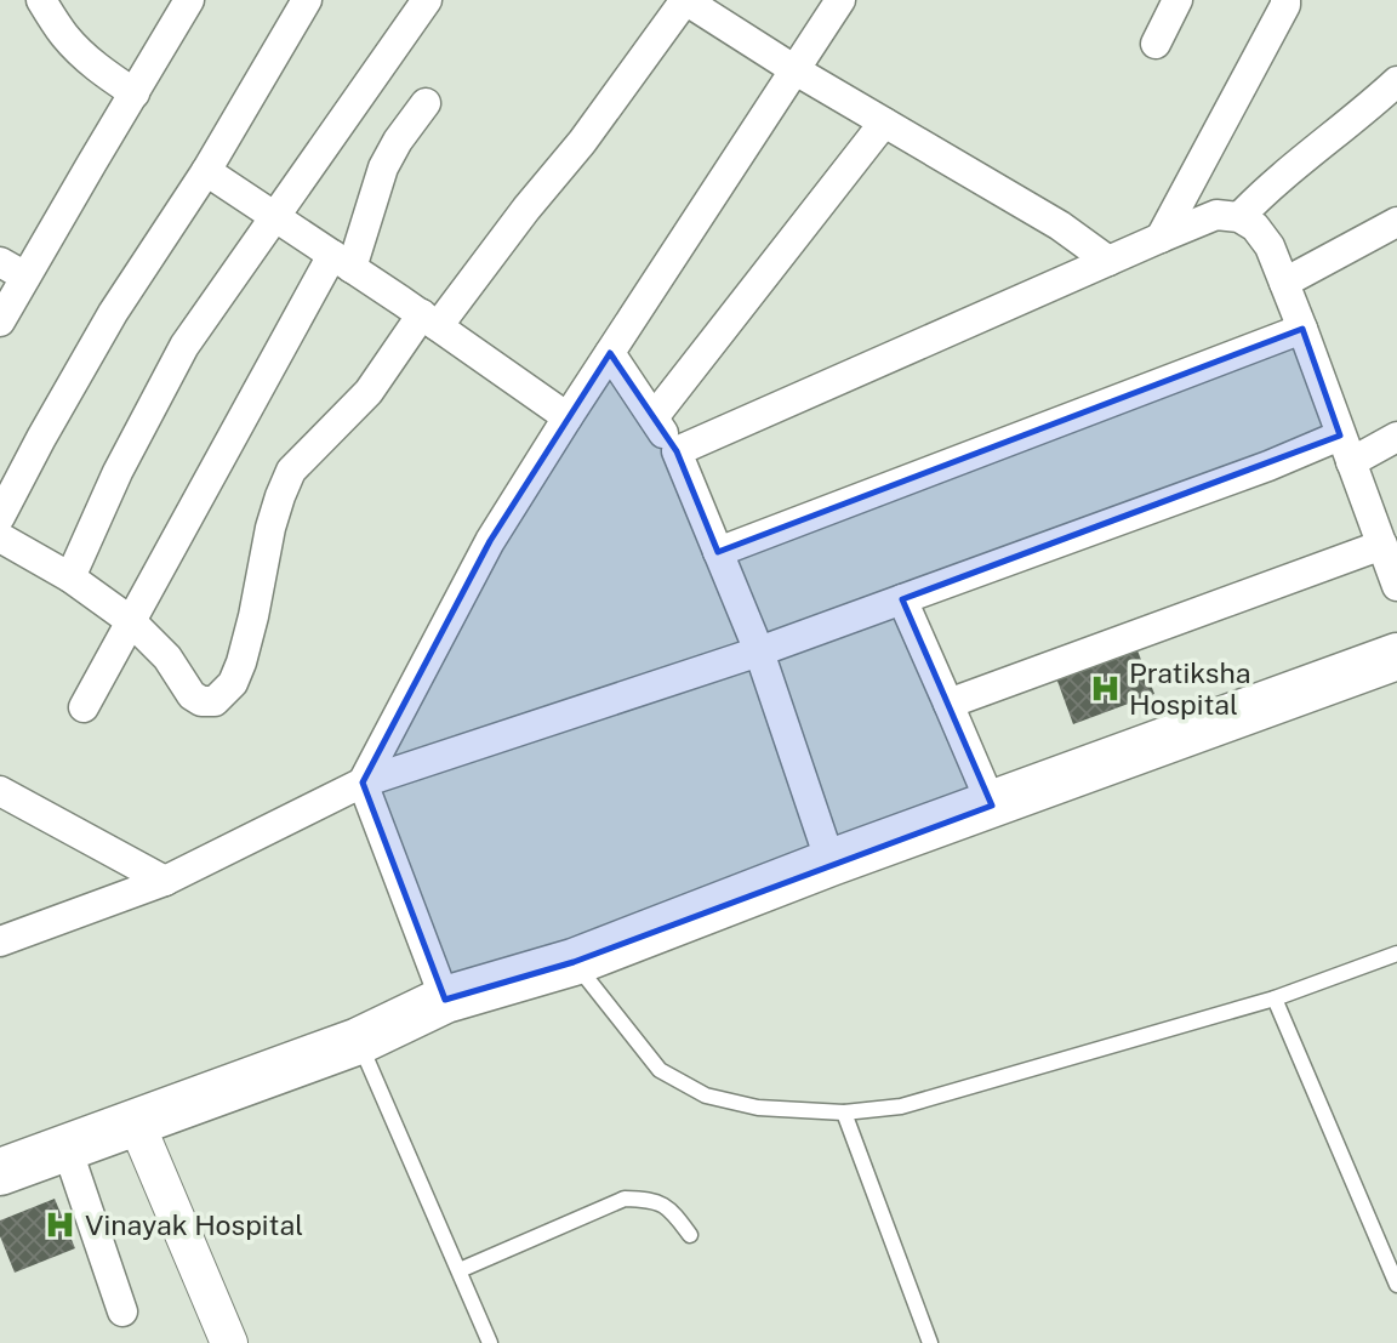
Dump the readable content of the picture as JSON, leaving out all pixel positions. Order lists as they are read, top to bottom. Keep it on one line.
{"places":{"hospital":["Pratiksha Hospital","Vinayak Hospital"]}}
